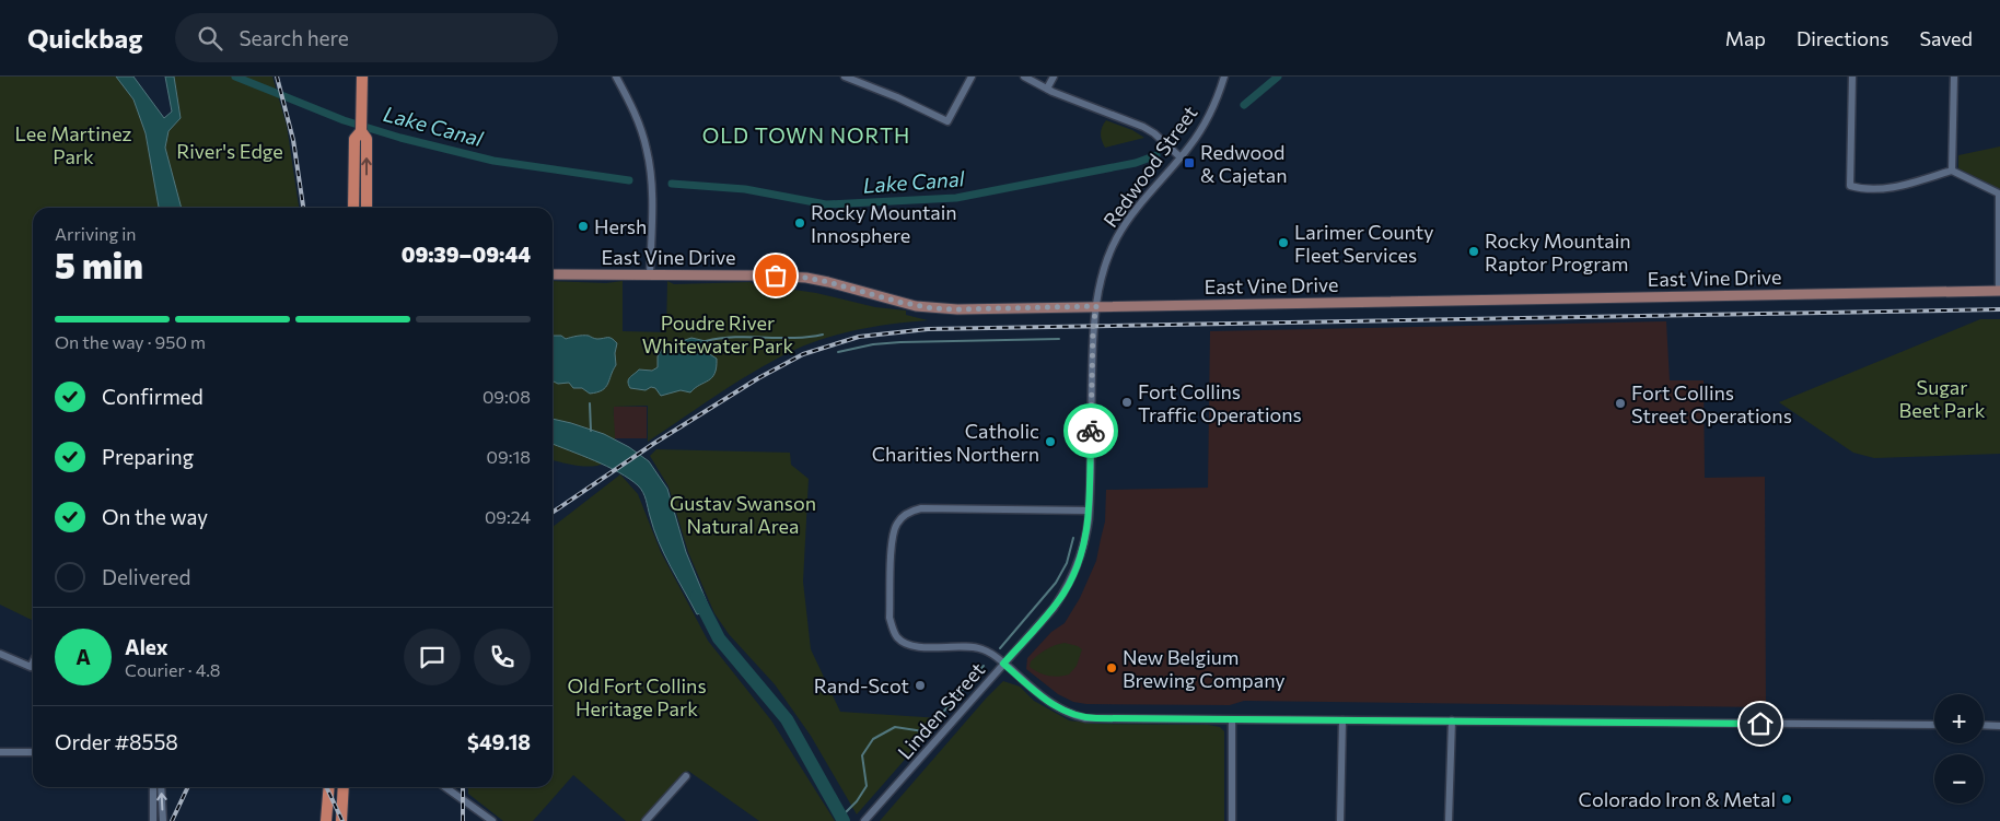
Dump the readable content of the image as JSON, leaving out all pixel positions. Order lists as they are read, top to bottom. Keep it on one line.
{"streets":{"main road":["East Vine Drive"],"street":["Redwood Street","Linden Street"]},"crossings":[["Redwood Street","East Vine Drive"],["Redwood Street","Linden Street"],["East Vine Drive","Linden Street"]],"districts":["OLD TOWN NORTH"],"water":["Lake Canal"],"parks":["Lee Martinez Park","River's Edge","Poudre River Whitewater Park","Sugar Beet Park","Gustav Swanson Natural Area","Old Fort Collins Heritage Park"],"places":{"transit":["Redwood & Cajetan"],"other":["Rocky Mountain Innosphere","Hersh","Larimer County Fleet Services","Rocky Mountain Raptor Program","Fort Collins Traffic Operations","Fort Collins Street Operations","Catholic Charities Northern","New Belgium Brewing Company","Rand-Scot","Colorado Iron & Metal"]},"page":{"header":"Quickbag","search":"Search here","nav":["Map","Directions","Saved"],"heading":["5 min","Arriving in","09:39–09:44"],"panel":["Alex","Courier · 4.8","Order #8558","$49.18"],"bar":"On the way · 950 m","list":[["Confirmed","09:08"],["Preparing","09:18"],["On the way","09:24"],"Delivered"],"round":"A","map_buttons":["+","−"]}}
